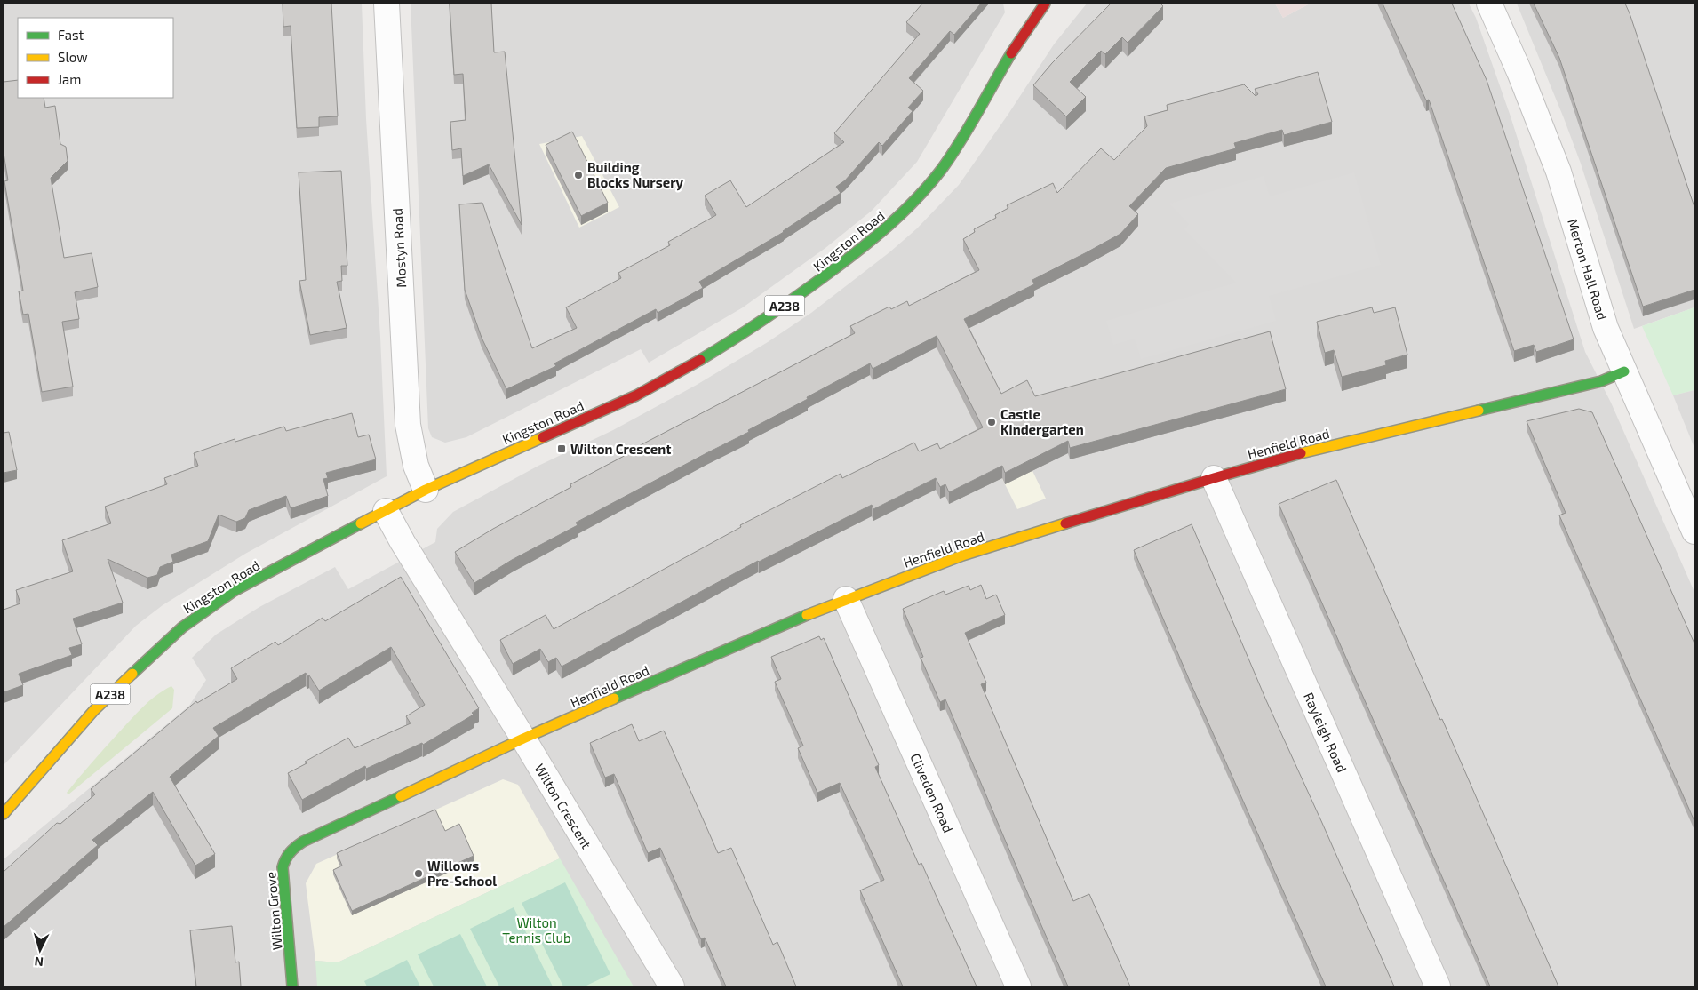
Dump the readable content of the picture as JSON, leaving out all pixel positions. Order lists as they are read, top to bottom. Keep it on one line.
{"streets":{"street":["Kingston Road","Mostyn Road","Merton Hall Road","A238","Henfield Road","Rayleigh Road","Cliveden Road","Wilton Crescent","Wilton Grove"]},"crossings":[["Kingston Road","Mostyn Road"],["Kingston Road","Wilton Crescent"],["Merton Hall Road","Henfield Road"],["Henfield Road","Rayleigh Road"],["Henfield Road","Cliveden Road"],["Henfield Road","Wilton Crescent"],["Henfield Road","Wilton Grove"]],"parks":["Wilton Tennis Club"],"places":{"other":["Building Blocks Nursery","Castle Kindergarten","Willows Pre-School"],"transit":["Wilton Crescent"]},"legend":["Fast","Slow","Jam"],"north":"bottom"}
